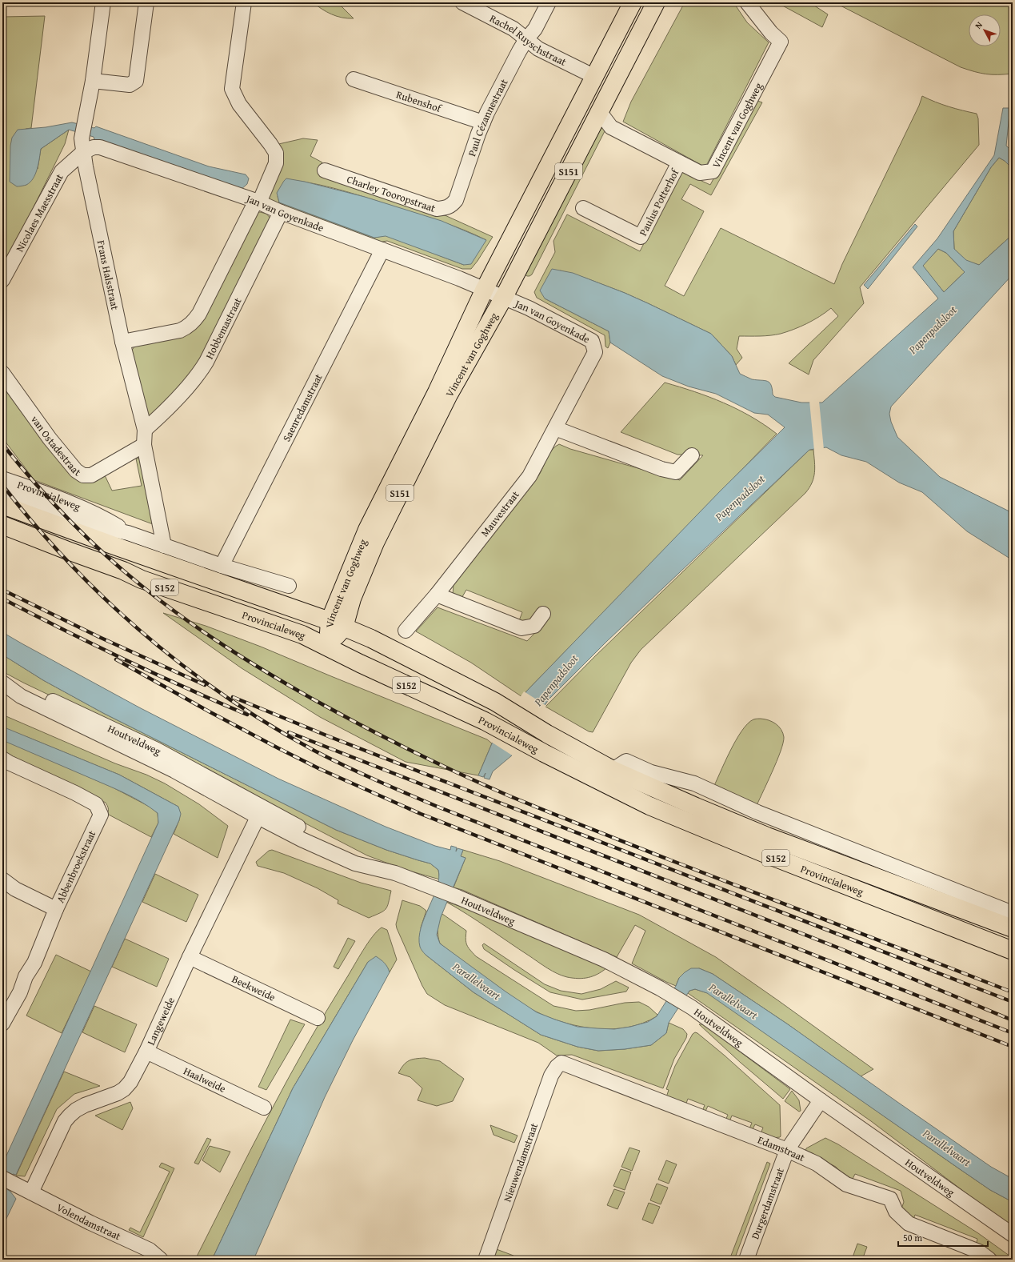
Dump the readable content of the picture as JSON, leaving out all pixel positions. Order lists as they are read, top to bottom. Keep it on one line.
{"streets":{"main road":["Vincent van Goghweg","S151","Provincialeweg","S152"],"street":["Rachel Ruyschstraat","Rubenshof","Paul Cézannestraat","Charley Tooropstraat","Paulus Potterhof","Nicolaes Maesstraat","Jan van Goyenkade","Frans Halsstraat","Hobbemastraat","Saenredamstraat","van Ostadestraat","Mauvestraat","Houtveldweg","Abbenbroekstraat","Beekweide","Langeweide","Haalweide","Edamstraat","Nieuwendamstraat","Durgerdamstraat","Volendamstraat"]},"crossings":[["Rachel Ruyschstraat","Paul Cézannestraat"],["Rachel Ruyschstraat","Vincent van Goghweg"],["Rubenshof","Paul Cézannestraat"],["Paul Cézannestraat","Charley Tooropstraat"],["Vincent van Goghweg","Paulus Potterhof"],["Vincent van Goghweg","Jan van Goyenkade"],["Vincent van Goghweg","Provincialeweg"],["Nicolaes Maesstraat","Jan van Goyenkade"],["Nicolaes Maesstraat","Frans Halsstraat"],["Jan van Goyenkade","Frans Halsstraat"],["Jan van Goyenkade","Hobbemastraat"],["Jan van Goyenkade","Saenredamstraat"],["Jan van Goyenkade","Mauvestraat"],["Frans Halsstraat","Hobbemastraat"],["Frans Halsstraat","van Ostadestraat"],["Frans Halsstraat","Provincialeweg"],["Saenredamstraat","Provincialeweg"],["Houtveldweg","Langeweide"],["Houtveldweg","Durgerdamstraat"],["Beekweide","Langeweide"],["Langeweide","Haalweide"],["Langeweide","Volendamstraat"],["Edamstraat","Nieuwendamstraat"],["Edamstraat","Durgerdamstraat"]],"water":["Papenpadsloot","Parallelvaart"],"scale_bar":"50 m","north":"top left"}
